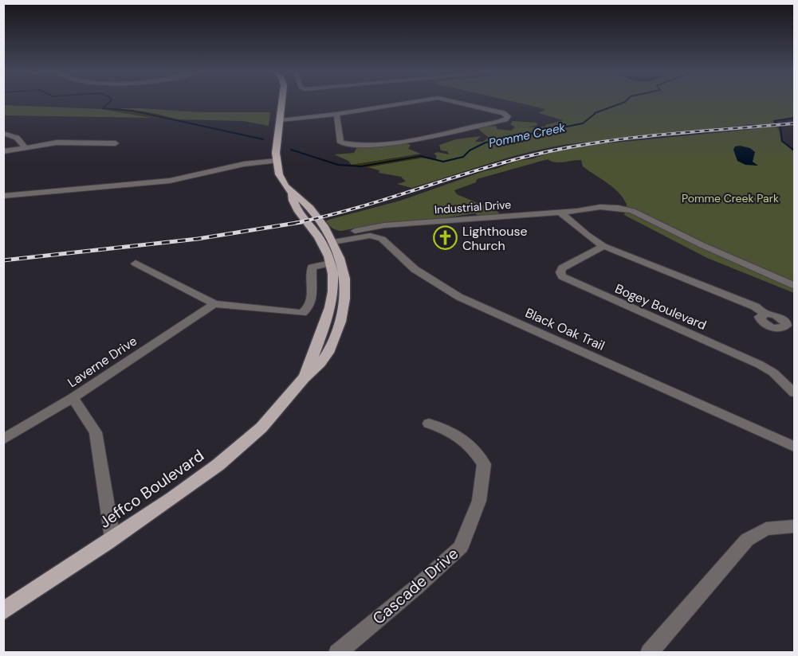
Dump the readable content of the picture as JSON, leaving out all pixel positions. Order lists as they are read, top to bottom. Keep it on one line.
{"streets":{"main road":["Jeffco Boulevard"],"street":["Industrial Drive","Bogey Boulevard","Black Oak Trail","Laverne Drive","Cascade Drive"]},"crossings":[["Industrial Drive","Black Oak Trail"],["Industrial Drive","Jeffco Boulevard"],["Black Oak Trail","Jeffco Boulevard"]],"water":["Pomme Creek"],"parks":["Pomme Creek Park"],"places":{"church":["Lighthouse Church"]}}
